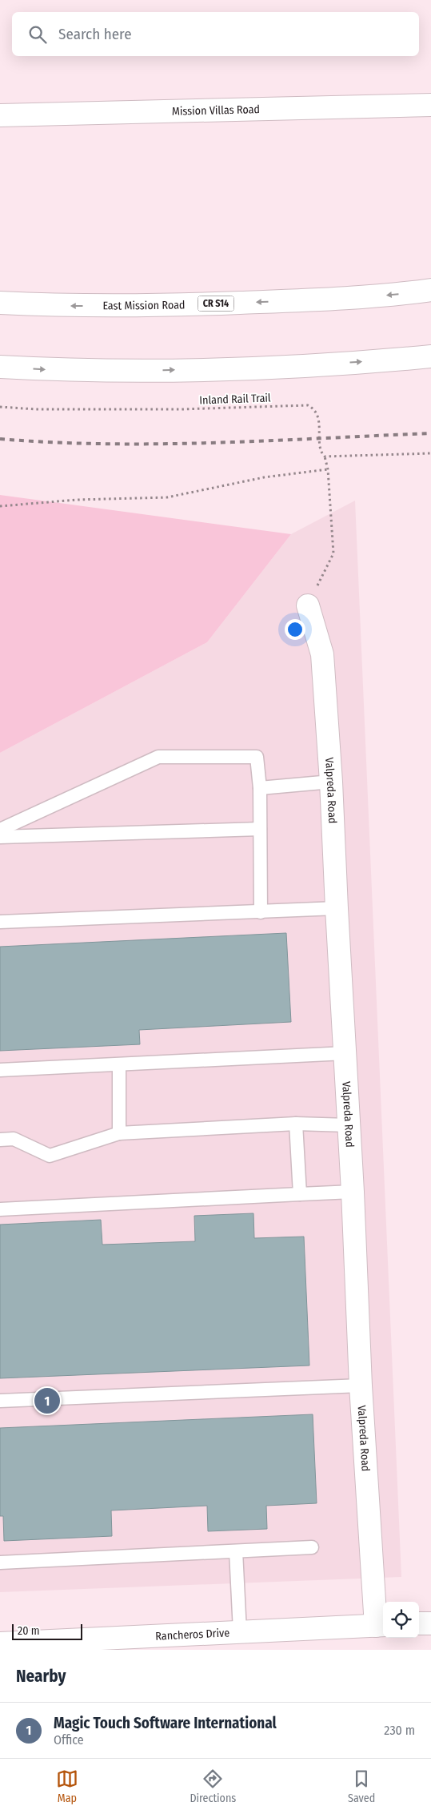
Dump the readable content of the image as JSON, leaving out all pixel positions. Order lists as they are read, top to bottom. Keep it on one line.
{"streets":{"street":["Mission Villas Road","CR S14","East Mission Road","Valpreda Road","Rancheros Drive"],"path":["Inland Rail Trail"]},"crossings":[["Inland Rail Trail","Valpreda Road"],["Valpreda Road","Rancheros Drive"]],"scale_bar":"20 m","page":{"search":"Search here","pins":"1","scale":"20 m","heading":"Nearby","list":[{"mark":"1","name":"Magic Touch Software International","note":"Office","value":"230 m"}],"nav":["Map","Directions","Saved"]}}
